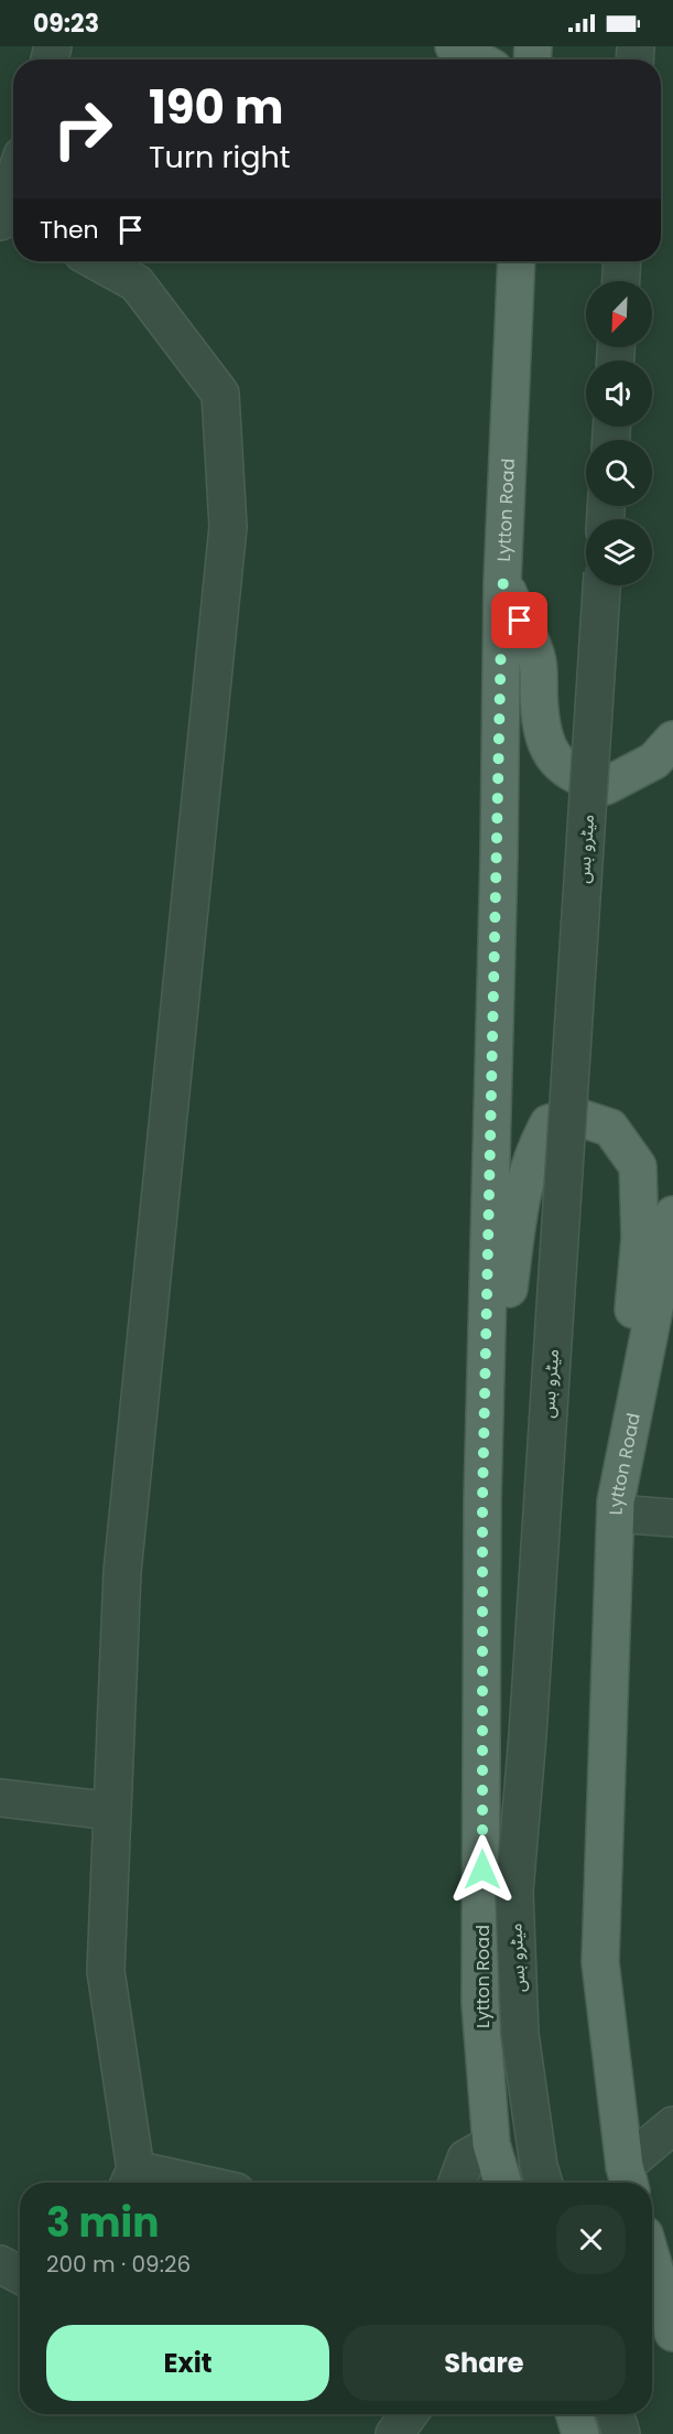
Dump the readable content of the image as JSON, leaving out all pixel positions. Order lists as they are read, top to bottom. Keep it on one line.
{"streets":{"main road":["Lytton Road"],"street":["میٹرو بس"]},"north":"bottom left","page":{"status":"09:23","turn":["190 m","Turn right"],"then":"Then","heading":["3 min","200 m · 09:26"],"buttons":["Exit","Share"]}}
